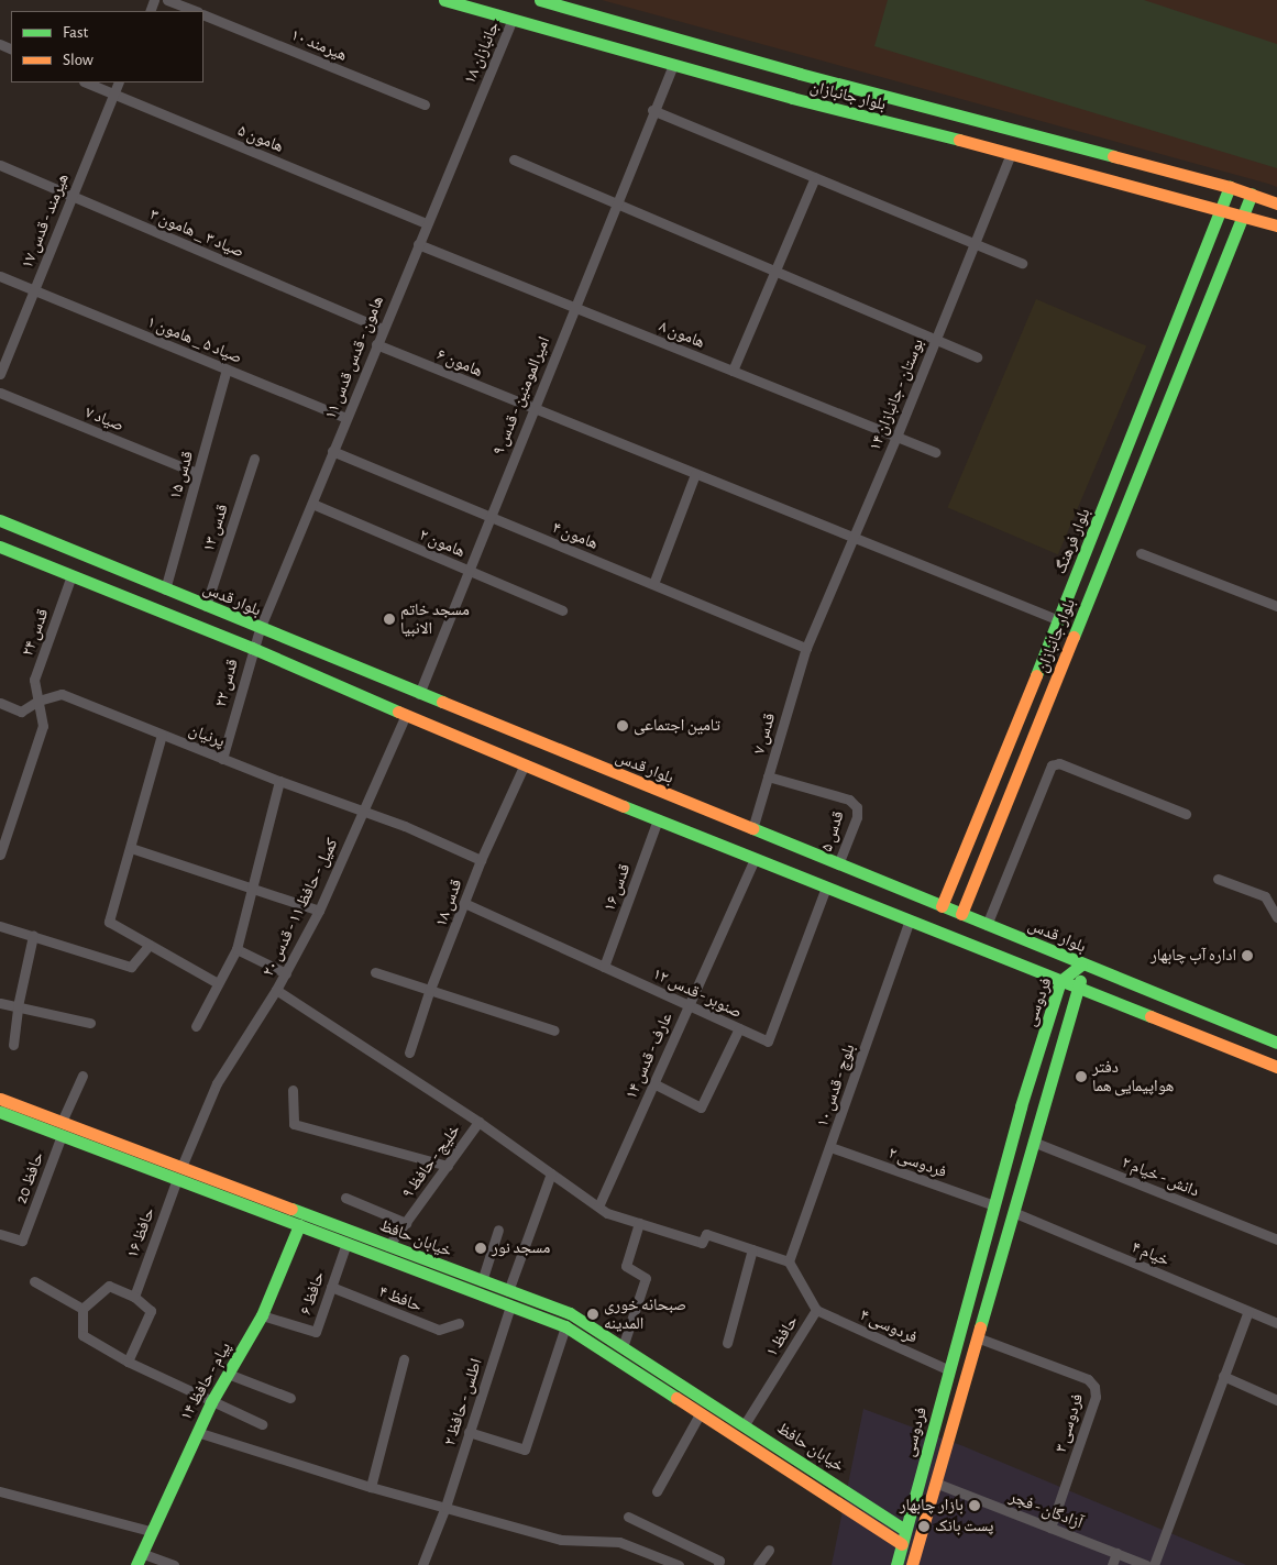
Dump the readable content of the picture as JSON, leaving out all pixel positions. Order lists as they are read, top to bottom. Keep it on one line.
{"streets":{"street":["هیرمند ۱۰","جانبازان ۱۸","بلوار جانبازان","هامون ۵","هیرمند - قدس ۱۷","صیاد ۳ _ هامون ۳","هامون ۸","صیاد ۵ _ هامون ۱","هامون - قدس قدس ۱۱","هامون ۶","بوستان - جانبازان ۱۴","امیرالمومنین - قدس ۹","صیاد ۷","قدس ۱۵","قدس ۱۳","هامون ۴","بلوار فرهنگ","هامون ۲","بلوار قدس","قدس ۲۴","قدس ۲۲","قدس ۷","پرنیان","قدس ۵","قدس ۱۶","قدس ۱۸","کمیل - حافظ ۱۱ - قدس ۲۰","صنوبر - قدس ۱۲","فردوسی","عارف - قدس ۱۴","بلوچ - قدس ۱۰","خلیج - حافظ ۹","فردوسی ۲","دانش - خیام ۲","حافظ 20","حافظ ۱۶","خیابان حافظ","خیام ۴","حافظ ۶","حافظ ۴","فردوسی ۴","حافظ ۱","پیام - حافظ ۱۴","اطلس - حافظ ۲","فردوسی ۳","آزادگان - فجر"]},"crossings":[["جانبازان ۱۸","بلوار جانبازان"],["جانبازان ۱۸","هامون - قدس قدس ۱۱"],["بلوار جانبازان","بوستان - جانبازان ۱۴"],["بلوار جانبازان","امیرالمومنین - قدس ۹"],["بلوار جانبازان","بلوار فرهنگ"],["بلوار جانبازان","بلوار قدس"],["هامون ۵","هیرمند - قدس ۱۷"],["هامون ۵","هامون - قدس قدس ۱۱"],["هیرمند - قدس ۱۷","صیاد ۳ _ هامون ۳"],["هیرمند - قدس ۱۷","صیاد ۵ _ هامون ۱"],["صیاد ۳ _ هامون ۳","هامون - قدس قدس ۱۱"],["هامون ۸","هامون - قدس قدس ۱۱"],["هامون ۸","بوستان - جانبازان ۱۴"],["هامون ۸","امیرالمومنین - قدس ۹"],["صیاد ۵ _ هامون ۱","هامون - قدس قدس ۱۱"],["صیاد ۵ _ هامون ۱","قدس ۱۵"],["هامون - قدس قدس ۱۱","هامون ۶"],["هامون - قدس قدس ۱۱","هامون ۴"],["هامون - قدس قدس ۱۱","هامون ۲"],["هامون - قدس قدس ۱۱","بلوار قدس"],["هامون - قدس قدس ۱۱","قدس ۲۲"],["هامون ۶","بوستان - جانبازان ۱۴"],["هامون ۶","امیرالمومنین - قدس ۹"],["هامون ۶","بلوار فرهنگ"],["بوستان - جانبازان ۱۴","هامون ۴"],["بوستان - جانبازان ۱۴","قدس ۷"],["امیرالمومنین - قدس ۹","هامون ۴"],["امیرالمومنین - قدس ۹","هامون ۲"],["امیرالمومنین - قدس ۹","بلوار قدس"],["صیاد ۷","قدس ۱۵"],["قدس ۱۵","بلوار قدس"],["قدس ۱۳","بلوار قدس"],["هامون ۴","قدس ۷"],["بلوار فرهنگ","بلوار قدس"],["بلوار قدس","قدس ۲۲"],["بلوار قدس","قدس ۷"],["بلوار قدس","قدس ۵"],["بلوار قدس","فردوسی"],["قدس ۲۴","پرنیان"],["قدس ۲۲","پرنیان"],["قدس ۷","قدس ۵"],["پرنیان","قدس ۱۸"],["پرنیان","کمیل - حافظ ۱۱ - قدس ۲۰"],["قدس ۱۶","صنوبر - قدس ۱۲"],["قدس ۱۸","صنوبر - قدس ۱۲"],["کمیل - حافظ ۱۱ - قدس ۲۰","حافظ ۱۶"],["کمیل - حافظ ۱۱ - قدس ۲۰","خیابان حافظ"],["صنوبر - قدس ۱۲","عارف - قدس ۱۴"],["فردوسی","فردوسی ۲"],["فردوسی","دانش - خیام ۲"],["فردوسی","خیابان حافظ"],["فردوسی","خیام ۴"],["فردوسی","فردوسی ۴"],["فردوسی","فردوسی ۳"],["فردوسی","آزادگان - فجر"],["بلوچ - قدس ۱۰","فردوسی ۲"],["بلوچ - قدس ۱۰","حافظ ۱"],["خلیج - حافظ ۹","خیابان حافظ"],["حافظ 20","خیابان حافظ"],["حافظ ۱۶","خیابان حافظ"],["خیابان حافظ","حافظ ۶"],["خیابان حافظ","حافظ ۱"],["خیابان حافظ","پیام - حافظ ۱۴"],["خیابان حافظ","اطلس - حافظ ۲"],["حافظ ۶","حافظ ۴"],["حافظ ۶","پیام - حافظ ۱۴"],["فردوسی ۴","حافظ ۱"],["فردوسی ۳","آزادگان - فجر"]],"places":["مسجد خاتم الانبیا","تامین اجتماعی","اداره آب چابهار","دفتر هواپیمایی هما","مسجد نور","صبحانه خوری المدینه","بازار چابهار","پست بانک"],"legend":["Fast","Slow"]}
